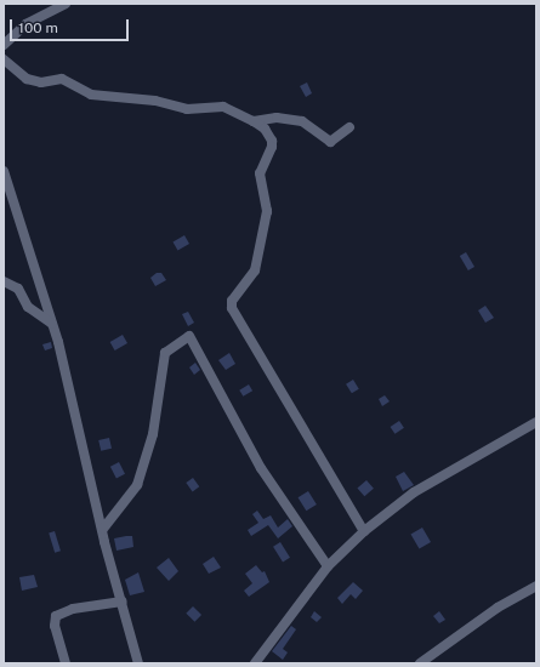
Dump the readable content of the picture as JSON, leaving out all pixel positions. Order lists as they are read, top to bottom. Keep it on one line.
{"scale_bar":"100 m"}
